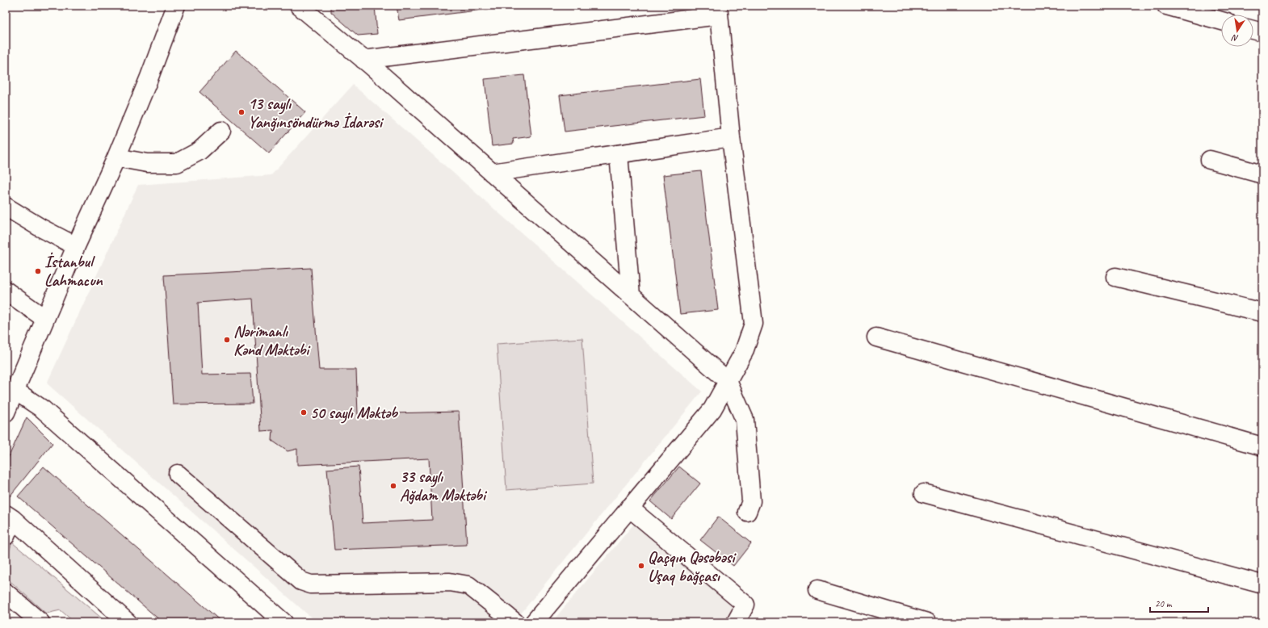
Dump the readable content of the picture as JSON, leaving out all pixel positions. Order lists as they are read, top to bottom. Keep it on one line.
{"places":["13 saylı Yanğınsöndürmə İdarəsi","İstanbul Lahmacun","Nərimanlı Kənd Məktəbi","50 saylı Məktəb","33 saylı Ağdam Məktəbi","Qaçqın Qəsəbəsi Uşaq bağçası"],"scale_bar":"20 m","north":"bottom"}
